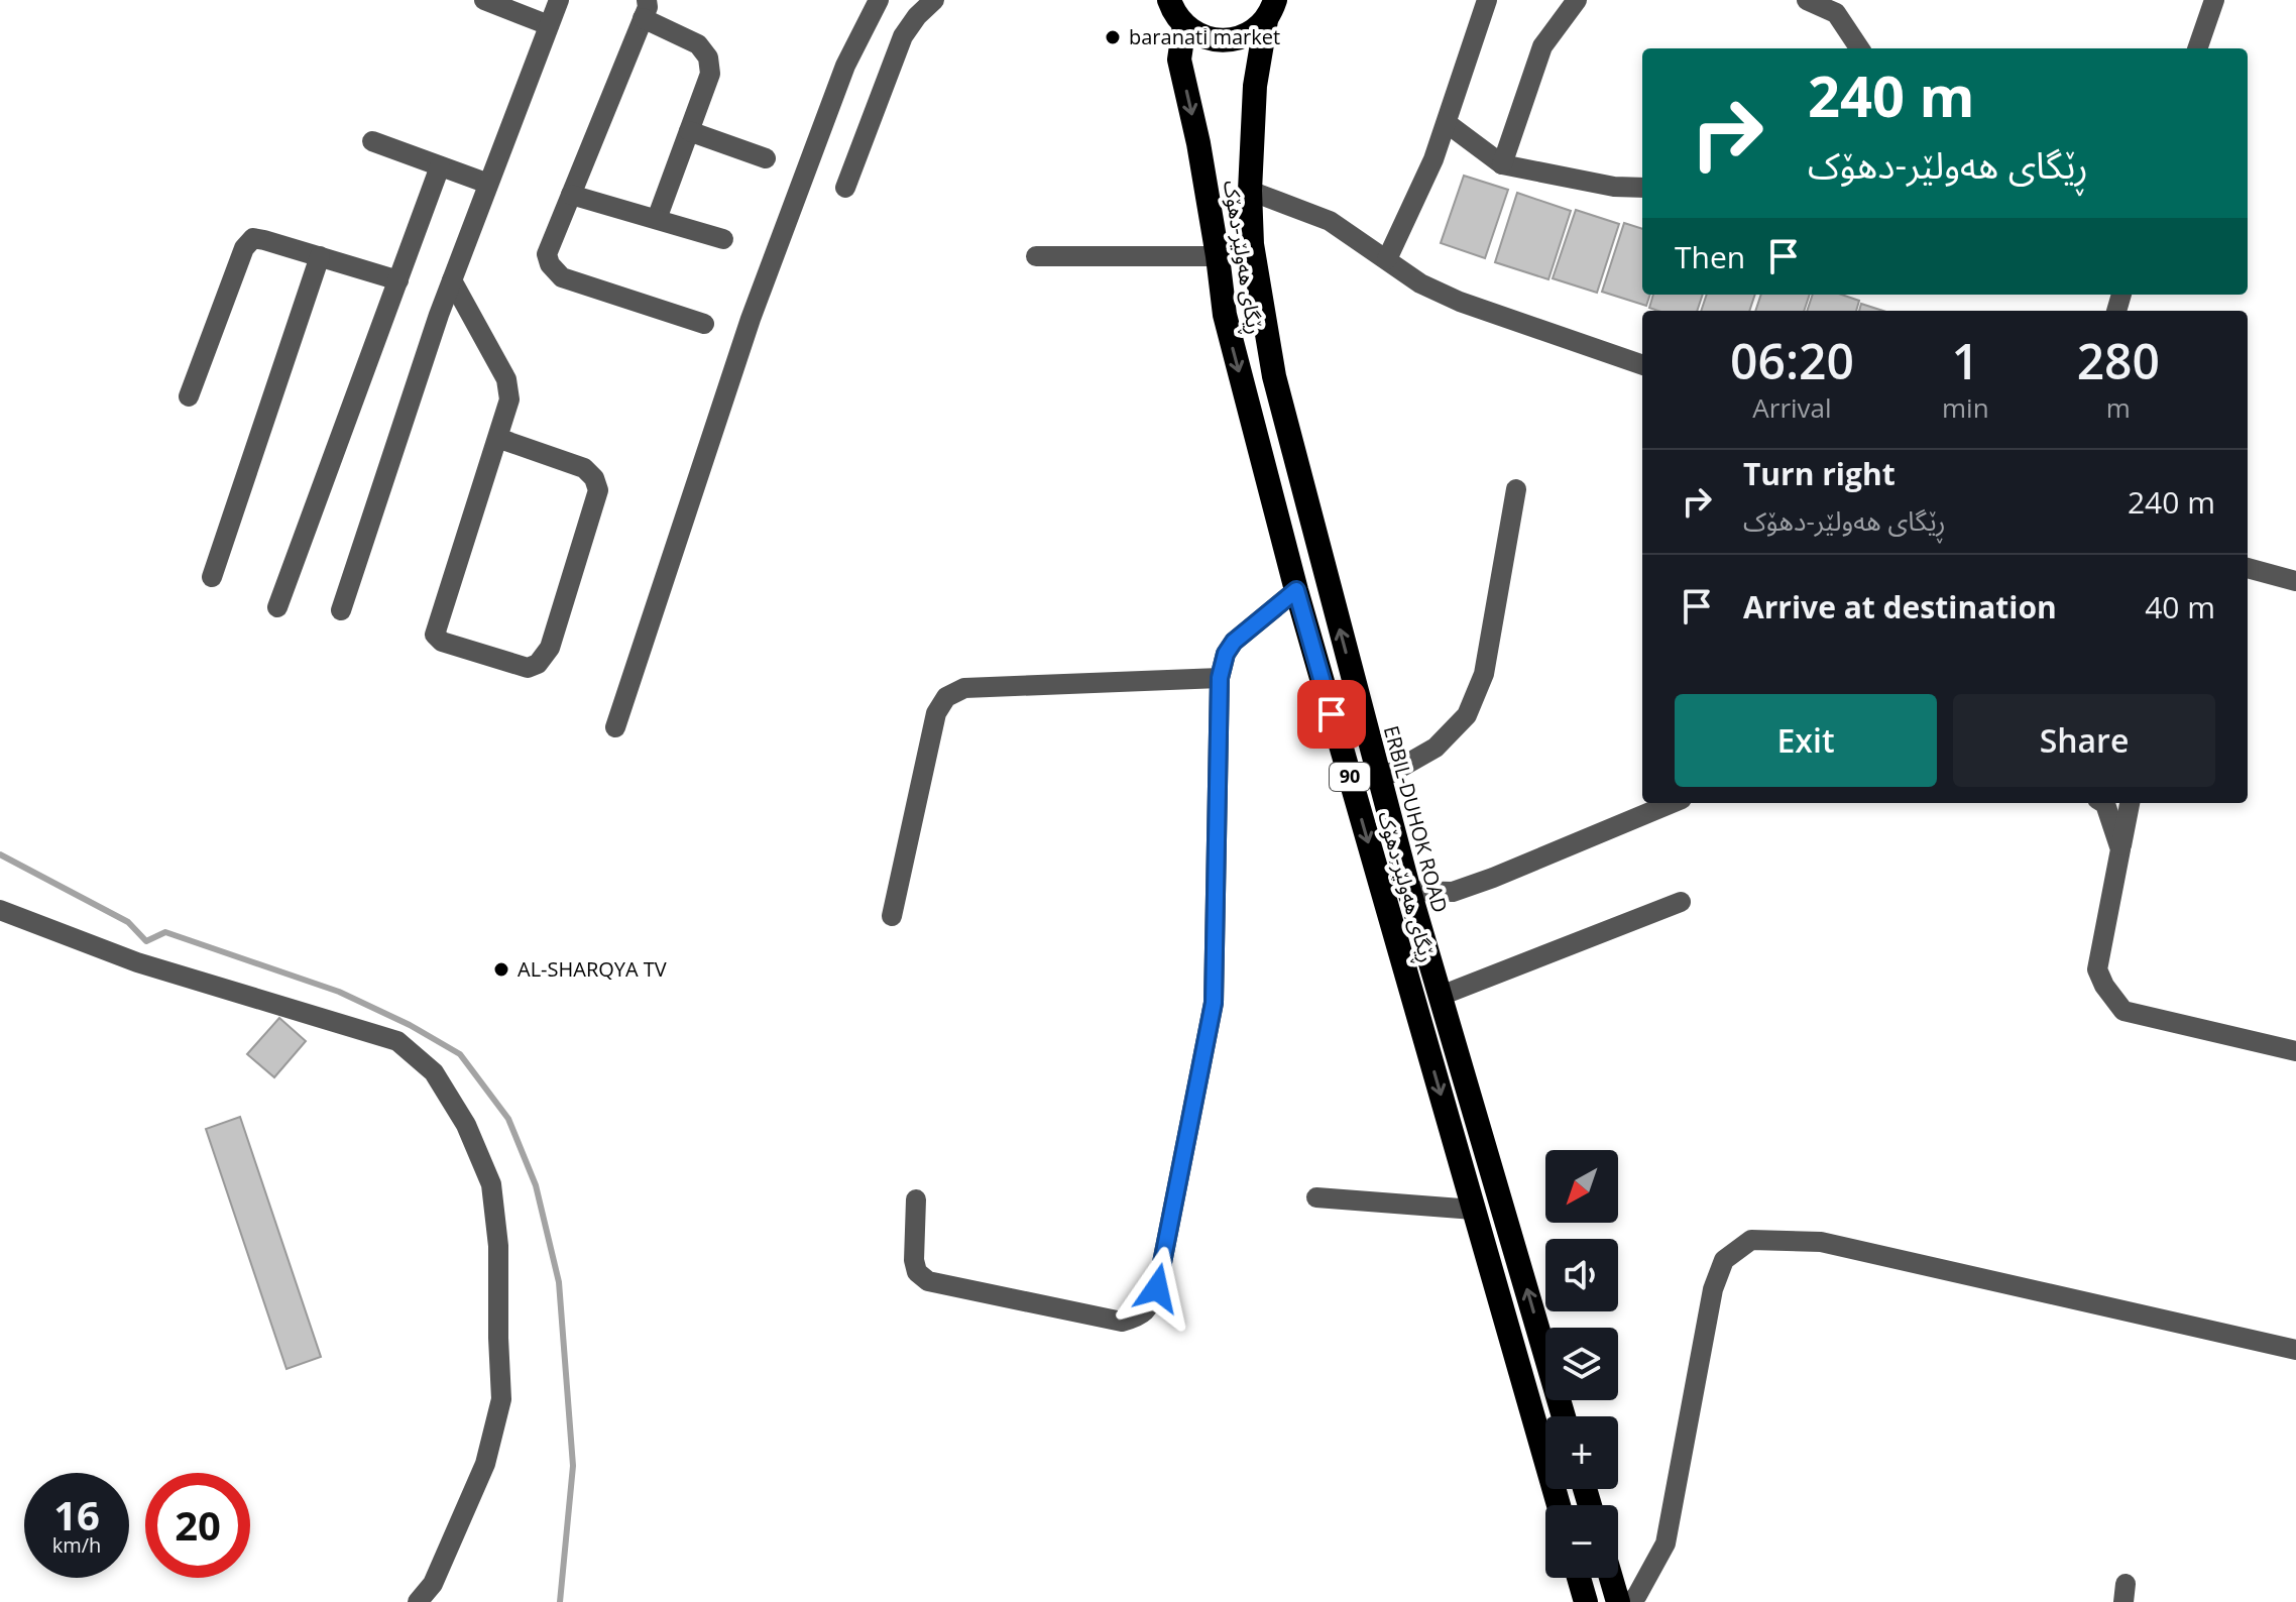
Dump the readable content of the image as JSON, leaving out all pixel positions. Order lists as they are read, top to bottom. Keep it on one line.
{"streets":{"highway":["ڕێگای هەولێر-دهۆک","90","ERBIL-DUHOK ROAD"]},"crossings":[["ڕێگای هەولێر-دهۆک","90"],["90","ERBIL-DUHOK ROAD"]],"one_way":["ڕێگای هەولێر-دهۆک","ERBIL-DUHOK ROAD"],"places":["baranati market","AL-SHARQYA TV"],"north":"bottom left","page":{"turn":["240 m","ڕێگای هەولێر-دهۆک"],"then":"Then","eta":["06:20","Arrival","1","min","280","m"],"list":[{"name":"Turn right","note":"ڕێگای هەولێر-دهۆک","value":"240 m"},{"name":"Arrive at destination","value":"40 m"}],"buttons":["Exit","Share"],"map_buttons":["+","−"],"speed":"16 km/h","limit":"20"}}
